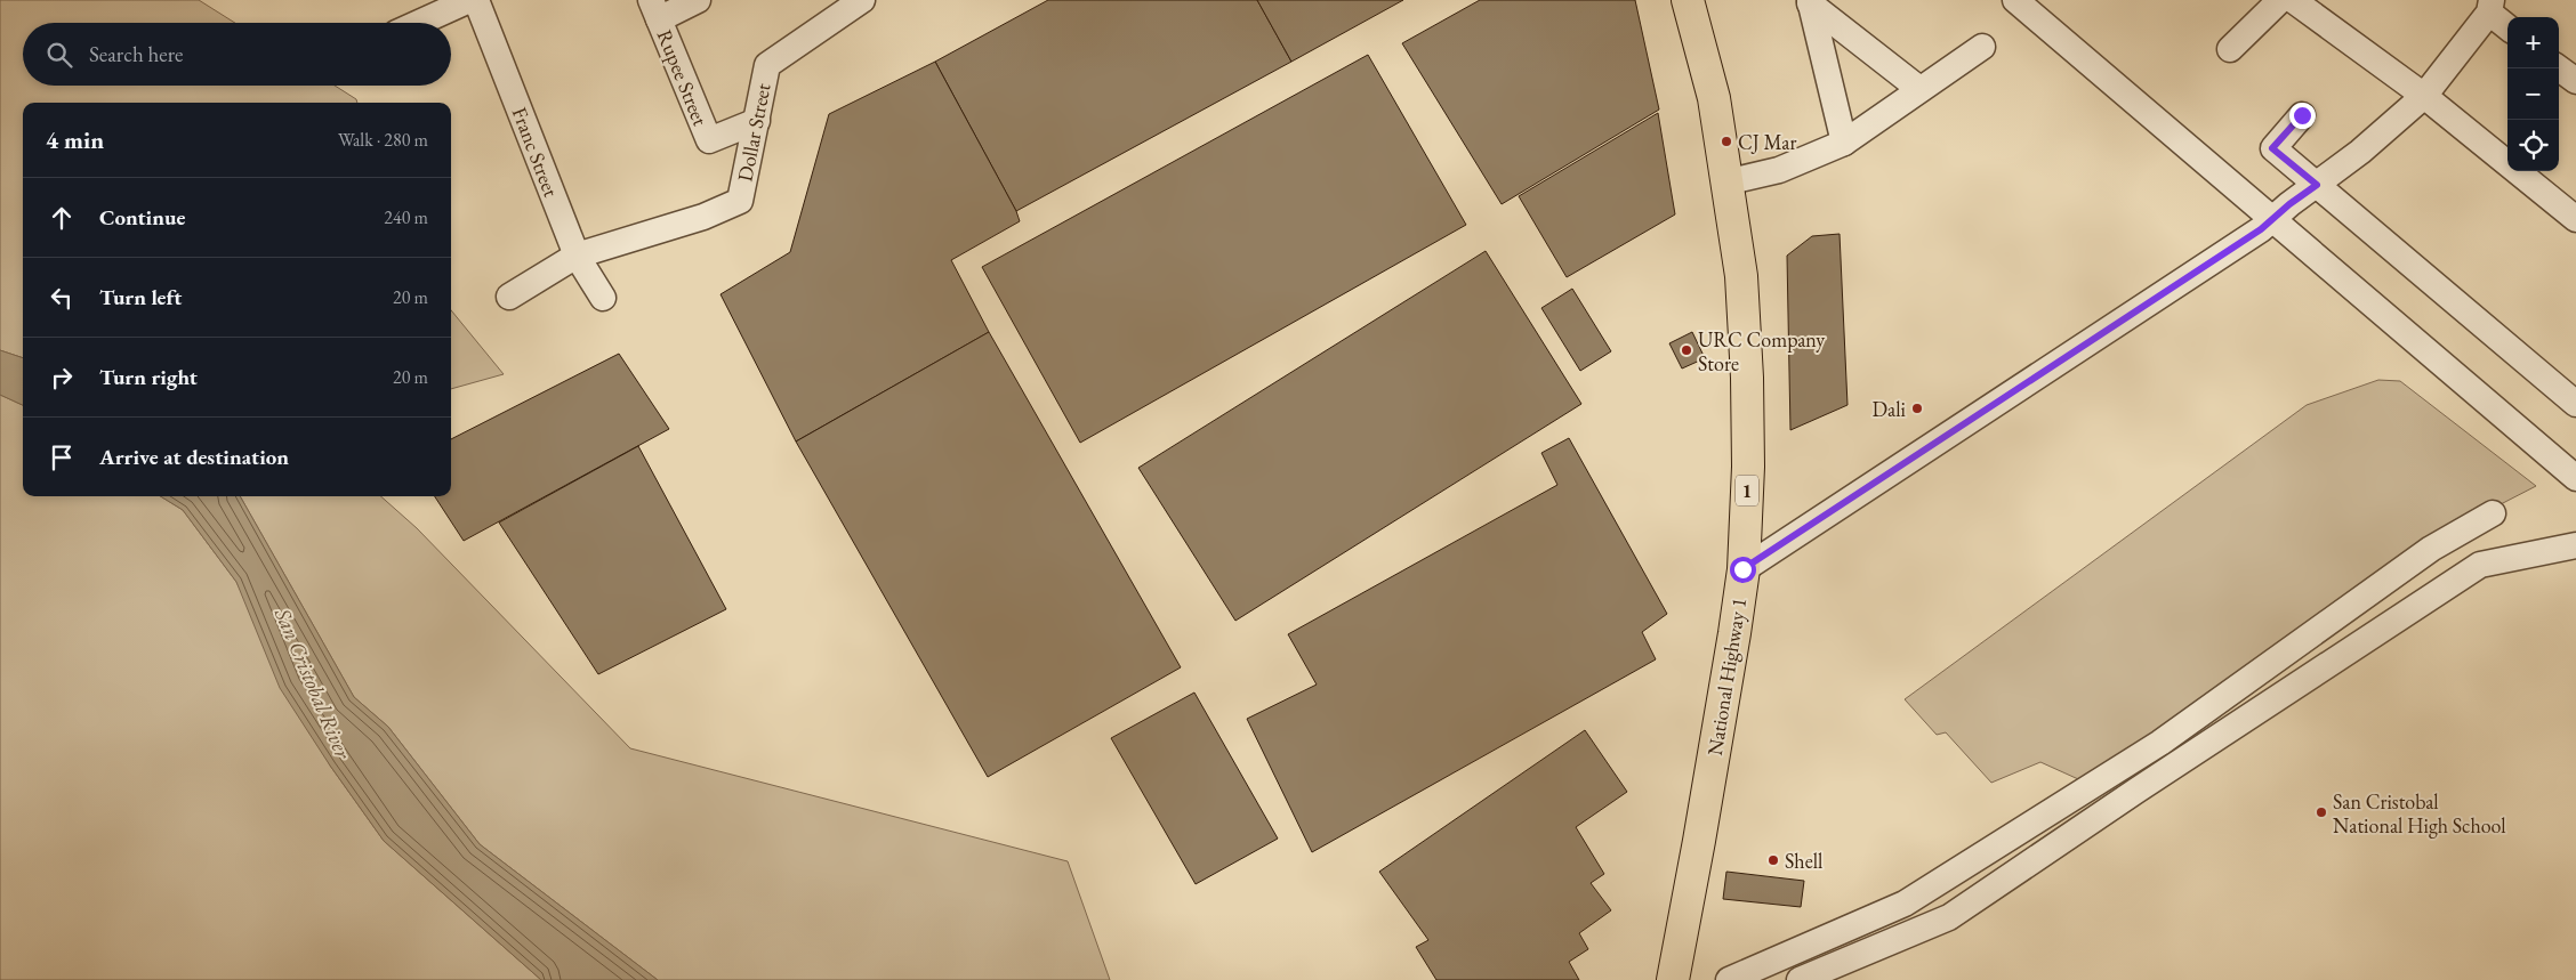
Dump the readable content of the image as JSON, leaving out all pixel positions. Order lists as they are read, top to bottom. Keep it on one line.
{"streets":{"highway":["1","National Highway 1"],"street":["Rupee Street","Dollar Street","Franc Street"]},"crossings":[["Rupee Street","Dollar Street"],["Dollar Street","Franc Street"]],"water":["San Cristobal River"],"places":["CJ Mar","URC Company Store","Dali","San Cristobal National High School","Shell"],"page":{"map_buttons":["+","−"],"search":"Search here","heading":["4 min","Walk · 280 m"],"list":[["Continue","240 m"],["Turn left","20 m"],["Turn right","20 m"],"Arrive at destination"]}}
